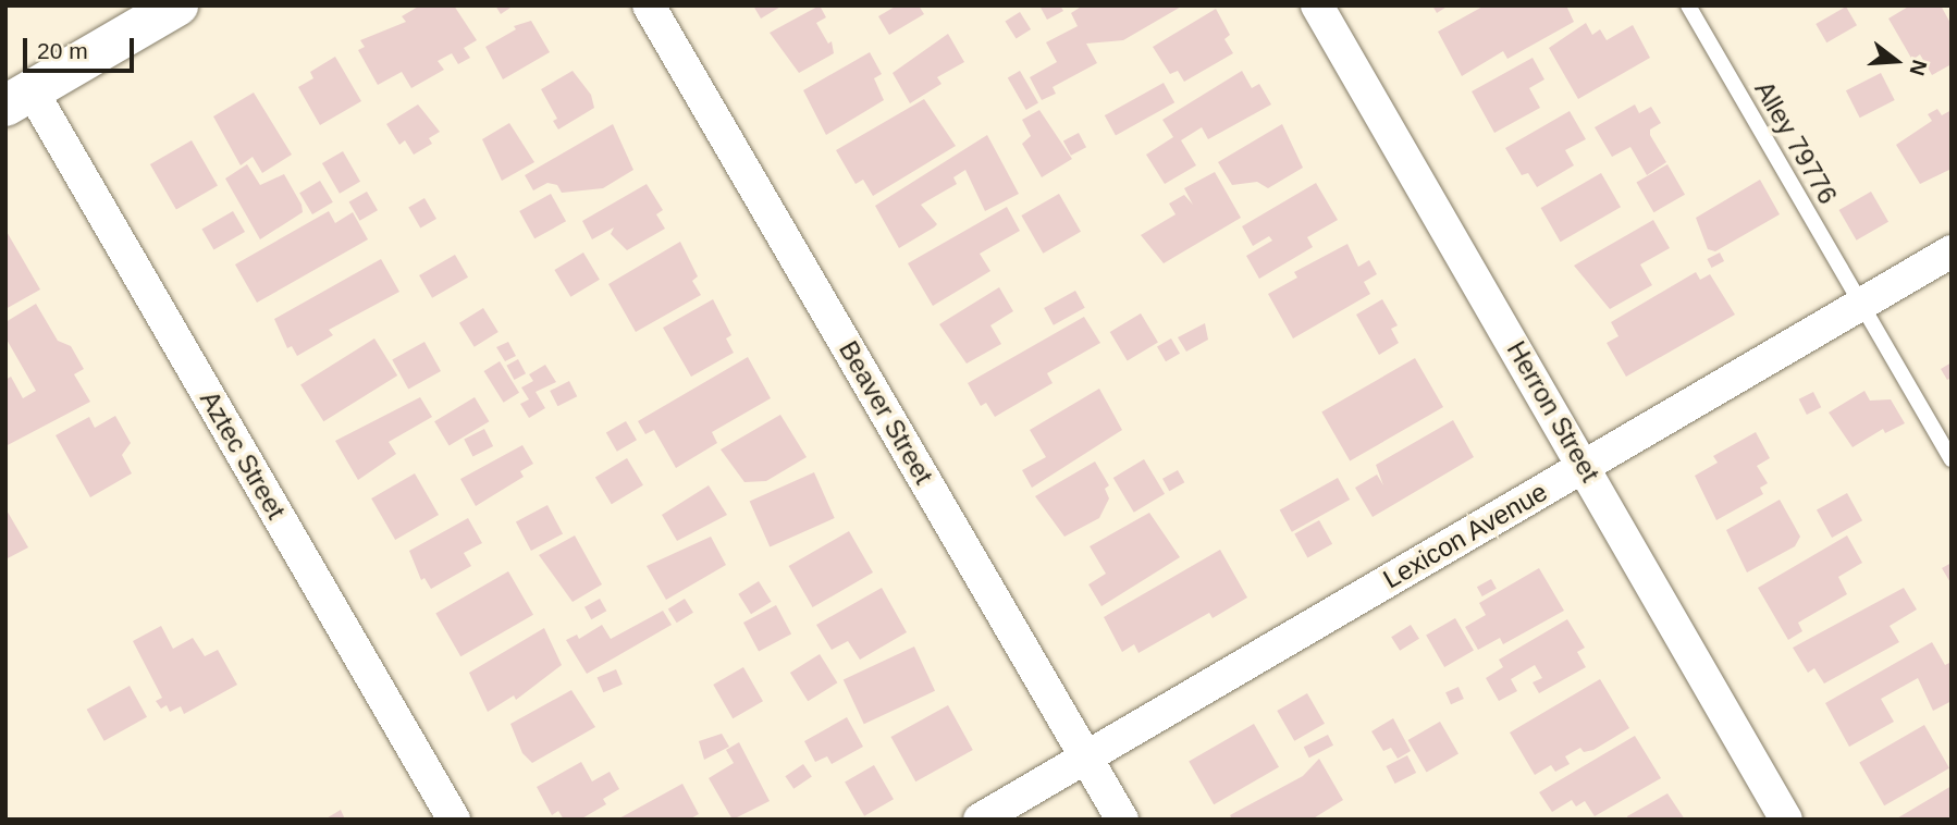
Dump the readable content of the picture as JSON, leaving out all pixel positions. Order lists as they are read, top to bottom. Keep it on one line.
{"streets":{"street":["Herron Street","Beaver Street","Aztec Street","Lexicon Avenue"],"lane":["Alley 79776"]},"crossings":[["Alley 79776","Lexicon Avenue"],["Herron Street","Lexicon Avenue"],["Beaver Street","Lexicon Avenue"]],"scale_bar":"20 m","north":"right"}
